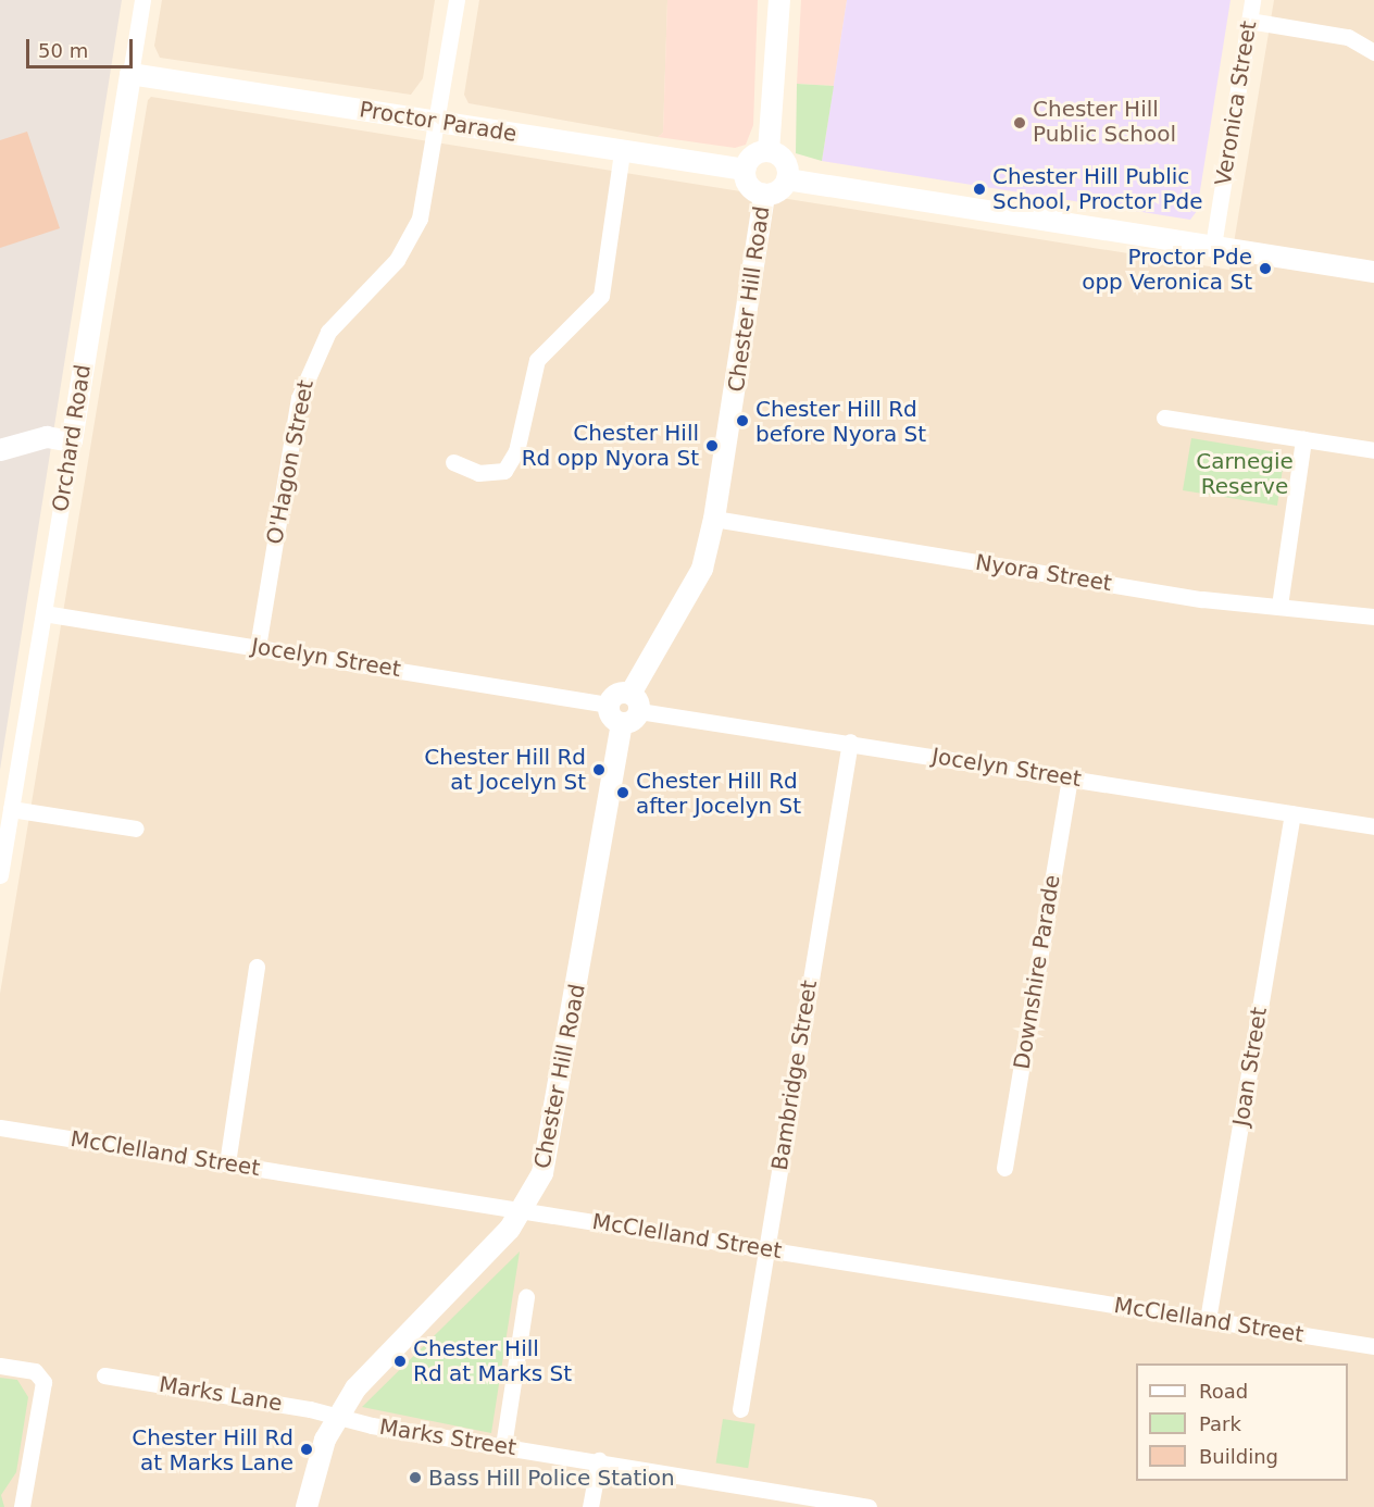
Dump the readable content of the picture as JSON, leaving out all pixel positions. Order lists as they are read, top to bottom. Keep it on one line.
{"streets":{"street":["Veronica Street","Proctor Parade","Chester Hill Road","Orchard Road","O'Hagon Street","Nyora Street","Jocelyn Street","Downshire Parade","Joan Street","Bambridge Street","McClelland Street","Marks Lane","Marks Street"]},"crossings":[["Proctor Parade","Chester Hill Road"],["Proctor Parade","Orchard Road"],["Proctor Parade","O'Hagon Street"],["Chester Hill Road","Nyora Street"],["Chester Hill Road","Jocelyn Street"],["Chester Hill Road","McClelland Street"],["Chester Hill Road","Marks Lane"],["Chester Hill Road","Marks Street"],["Orchard Road","Jocelyn Street"],["O'Hagon Street","Jocelyn Street"],["Jocelyn Street","Downshire Parade"],["Jocelyn Street","Joan Street"],["Jocelyn Street","Bambridge Street"],["Joan Street","McClelland Street"],["Bambridge Street","McClelland Street"],["Marks Lane","Marks Street"]],"parks":["Carnegie Reserve"],"places":["Chester Hill Public School","Chester Hill Public School, Proctor Pde","Proctor Pde opp Veronica St","Chester Hill Rd before Nyora St","Chester Hill Rd opp Nyora St","Chester Hill Rd at Jocelyn St","Chester Hill Rd after Jocelyn St","Chester Hill Rd at Marks St","Chester Hill Rd at Marks Lane","Bass Hill Police Station"],"legend":["Road","Park","Building"],"scale_bar":"50 m"}
